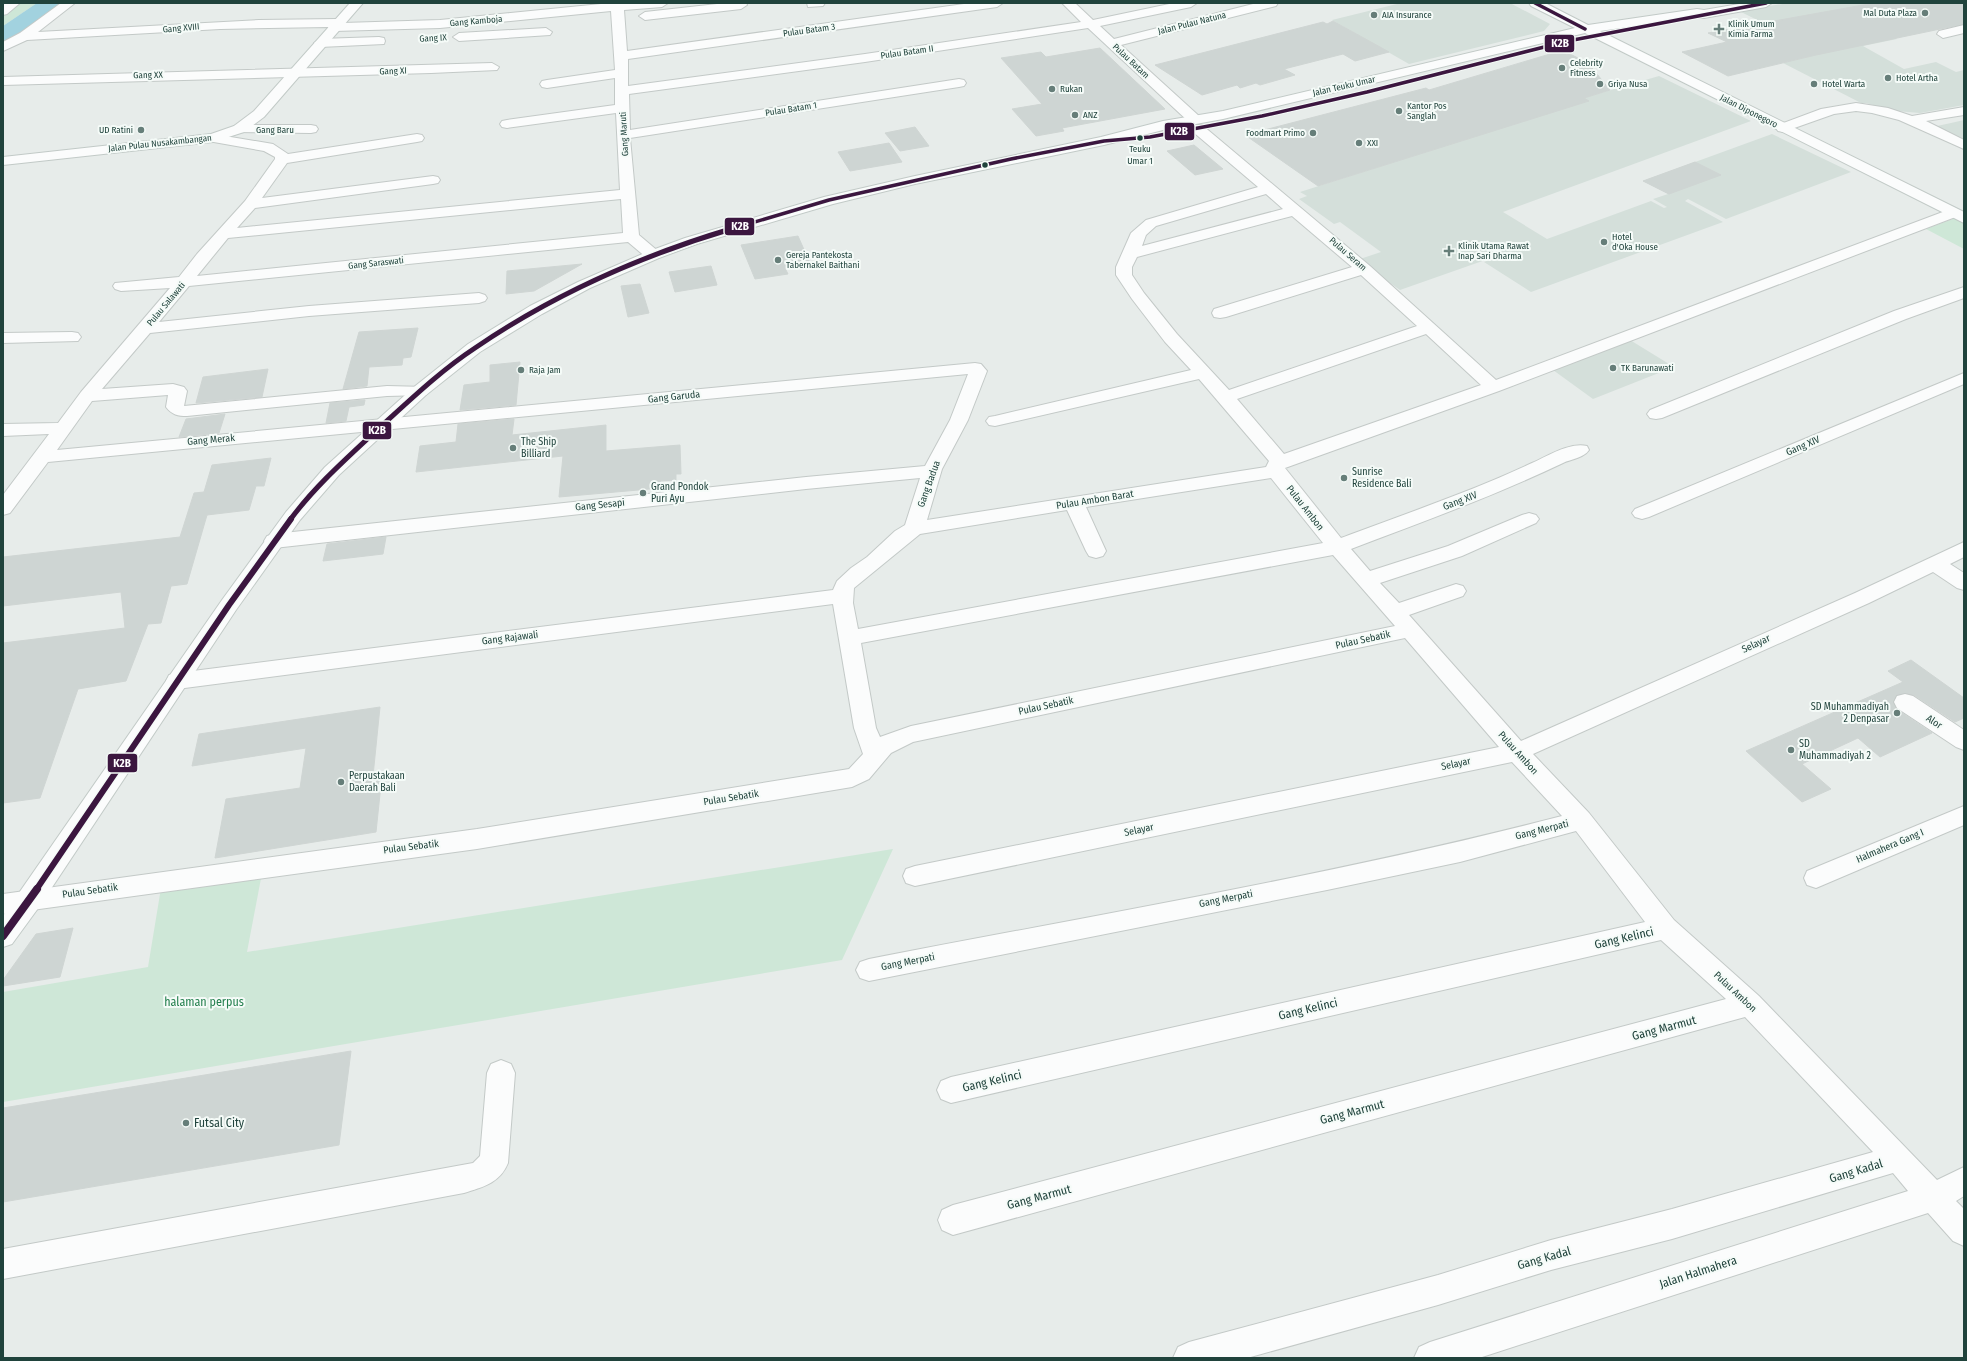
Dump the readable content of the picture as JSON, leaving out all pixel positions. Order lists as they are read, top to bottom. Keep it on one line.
{"streets":{"street":["Gang Kamboja","Jalan Pulau Natuna","Gang XVIII","Pulau Batam 3","Gang IX","Pulau Batam II","Pulau Batam","Gang XI","Gang XX","Jalan Teuku Umar","Pulau Batam 1","Jalan Diponegoro","Gang Baru","Gang Maruti","Jalan Pulau Nusakambangan","Pulau Seram","Gang Saraswati","Pulau Salawati","Gang Garuda","Gang Merak","Gang XIV","Gang Badua","Pulau Ambon Barat","Gang Sesapi","Pulau Ambon","Gang Rajawali","Pulau Sebatik","Selayar","Alor","Gang Merpati","Halmahera Gang I","Gang Kelinci","Gang Marmut","Gang Kadal","Jalan Halmahera"]},"crossings":[["Gang Kamboja","Gang XVIII"],["Gang Kamboja","Gang Maruti"],["Gang Kamboja","Jalan Pulau Nusakambangan"],["Jalan Pulau Natuna","Pulau Batam"],["Gang XVIII","Jalan Pulau Nusakambangan"],["Pulau Batam 3","Gang Maruti"],["Pulau Batam II","Pulau Batam"],["Pulau Batam II","Gang Maruti"],["Pulau Batam","Jalan Teuku Umar"],["Pulau Batam","Pulau Seram"],["Gang XI","Gang XX"],["Gang XI","Jalan Pulau Nusakambangan"],["Gang XX","Jalan Pulau Nusakambangan"],["Jalan Teuku Umar","Jalan Diponegoro"],["Jalan Teuku Umar","Pulau Seram"],["Jalan Teuku Umar","Gang Garuda"],["Jalan Teuku Umar","Gang Merak"],["Jalan Teuku Umar","Gang Sesapi"],["Jalan Teuku Umar","Gang Rajawali"],["Jalan Teuku Umar","Pulau Sebatik"],["Pulau Batam 1","Gang Maruti"],["Gang Baru","Jalan Pulau Nusakambangan"],["Gang Maruti","Gang Saraswati"],["Gang Saraswati","Pulau Salawati"],["Pulau Salawati","Gang Merak"],["Gang Garuda","Gang Merak"],["Gang Garuda","Gang Badua"],["Gang XIV","Pulau Ambon"],["Gang Badua","Pulau Ambon Barat"],["Pulau Ambon Barat","Pulau Ambon"],["Pulau Ambon","Pulau Sebatik"],["Pulau Ambon","Selayar"],["Pulau Ambon","Gang Merpati"],["Pulau Ambon","Gang Kelinci"],["Pulau Ambon","Gang Marmut"],["Pulau Ambon","Gang Kadal"],["Pulau Ambon","Jalan Halmahera"]],"parks":["halaman perpus"],"places":{"other":["Mal Duta Plaza","AIA Insurance","Celebrity Fitness","Hotel Artha","Griya Nusa","Hotel Warta","Rukan","Kantor Pos Sanglah","ANZ","UD Ratini","Foodmart Primo","Teuku Umar 1","XXI","Hotel d'Oka House","Gereja Pantekosta Tabernakel Baithani","TK Barunawati","Raja Jam","The Ship Billiard","Sunrise Residence Bali","Grand Pondok Puri Ayu","SD Muhammadiyah 2 Denpasar","SD Muhammadiyah 2","Perpustakaan Daerah Bali","Futsal City"],"health":["Klinik Umum Kimia Farma","Klinik Utama Rawat Inap Sari Dharma"]},"lines":["transit line K2B"]}
